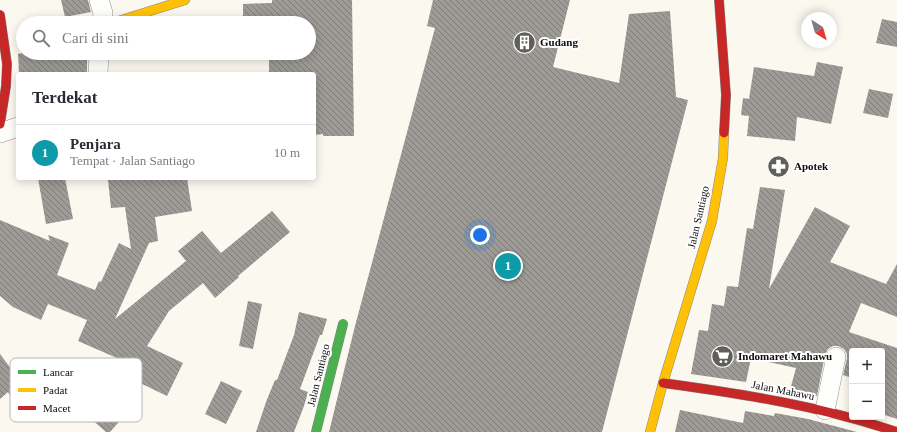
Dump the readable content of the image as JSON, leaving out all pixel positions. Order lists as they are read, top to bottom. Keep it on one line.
{"streets":{"main road":["Jalan Santiago","Jalan Mahawu"]},"crossings":[["Jalan Santiago","Jalan Mahawu"]],"places":{"building":["Gudang"],"pharmacy":["Apotek"],"supermarket":["Indomaret Mahawu"]},"legend":["Lancar","Padat","Macet"],"north":"bottom right","page":{"search":"Cari di sini","heading":"Terdekat","list":[{"mark":"1","name":"Penjara","note":"Tempat · Jalan Santiago","value":"10 m"}],"pins":"1","map_buttons":["+","−"]}}
